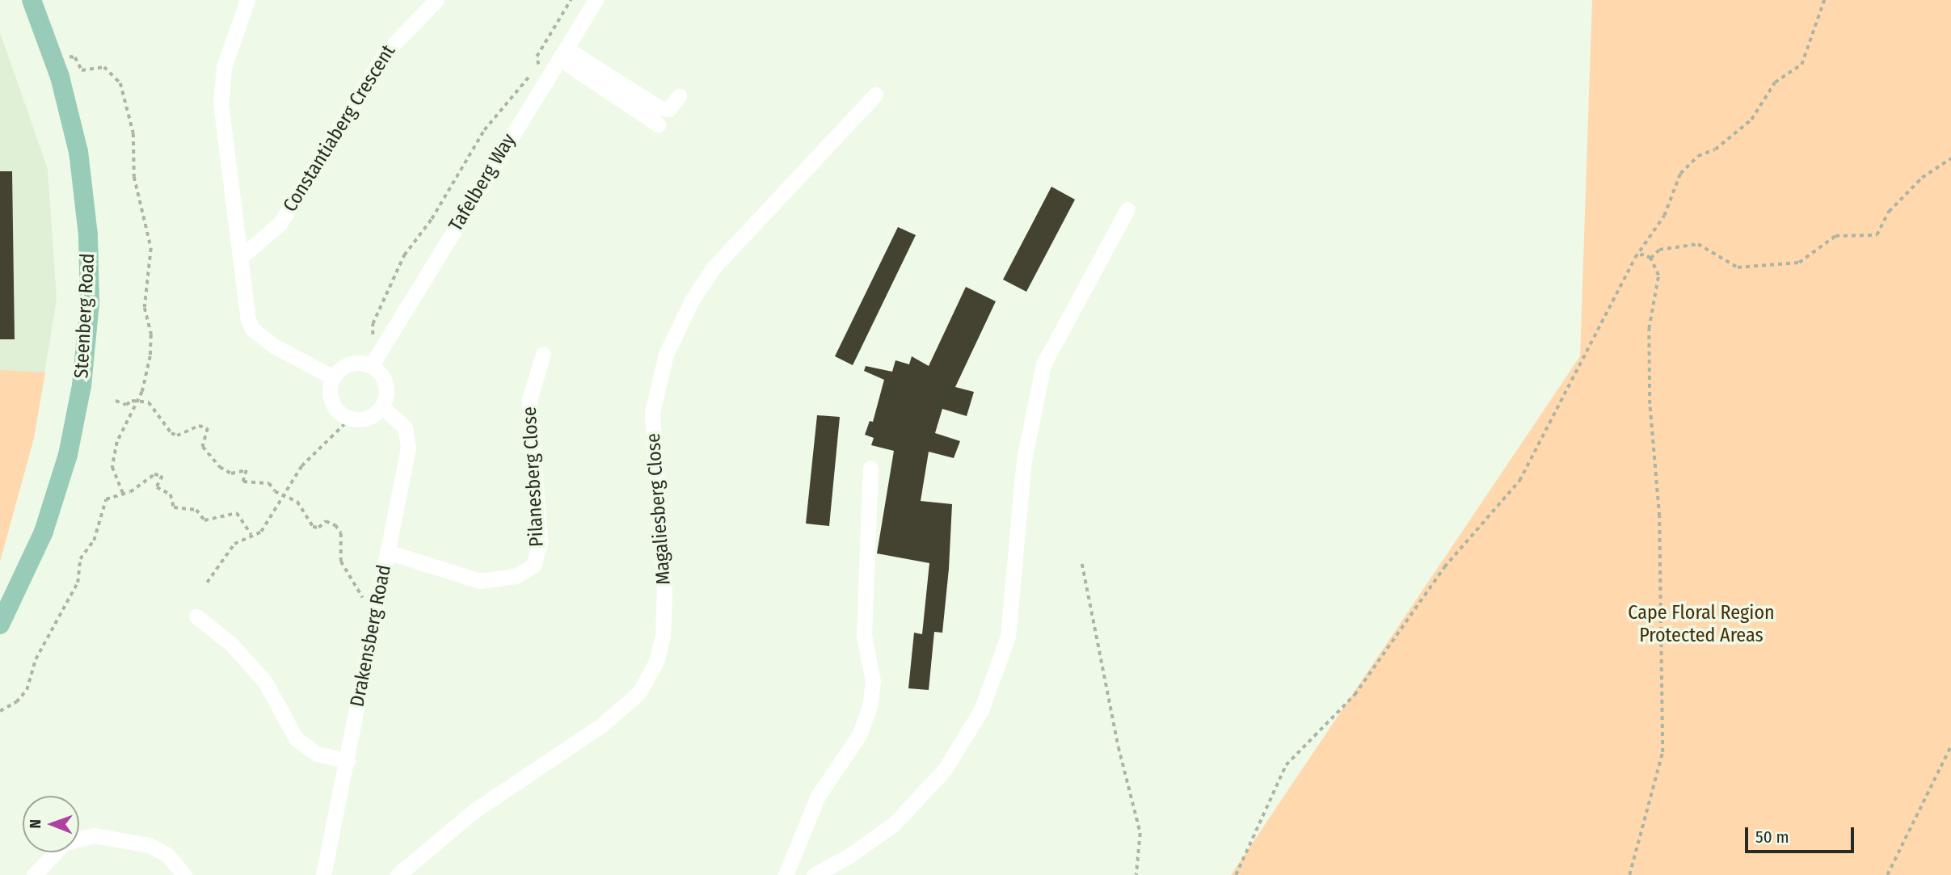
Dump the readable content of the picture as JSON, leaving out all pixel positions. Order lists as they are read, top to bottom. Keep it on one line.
{"streets":{"main road":["Steenberg Road"],"street":["Constantiaberg Crescent","Tafelberg Way","Pilanesberg Close","Magaliesberg Close","Drakensberg Road"]},"crossings":[["Tafelberg Way","Drakensberg Road"],["Pilanesberg Close","Drakensberg Road"]],"parks":["Cape Floral Region Protected Areas"],"scale_bar":"50 m","north":"left"}
